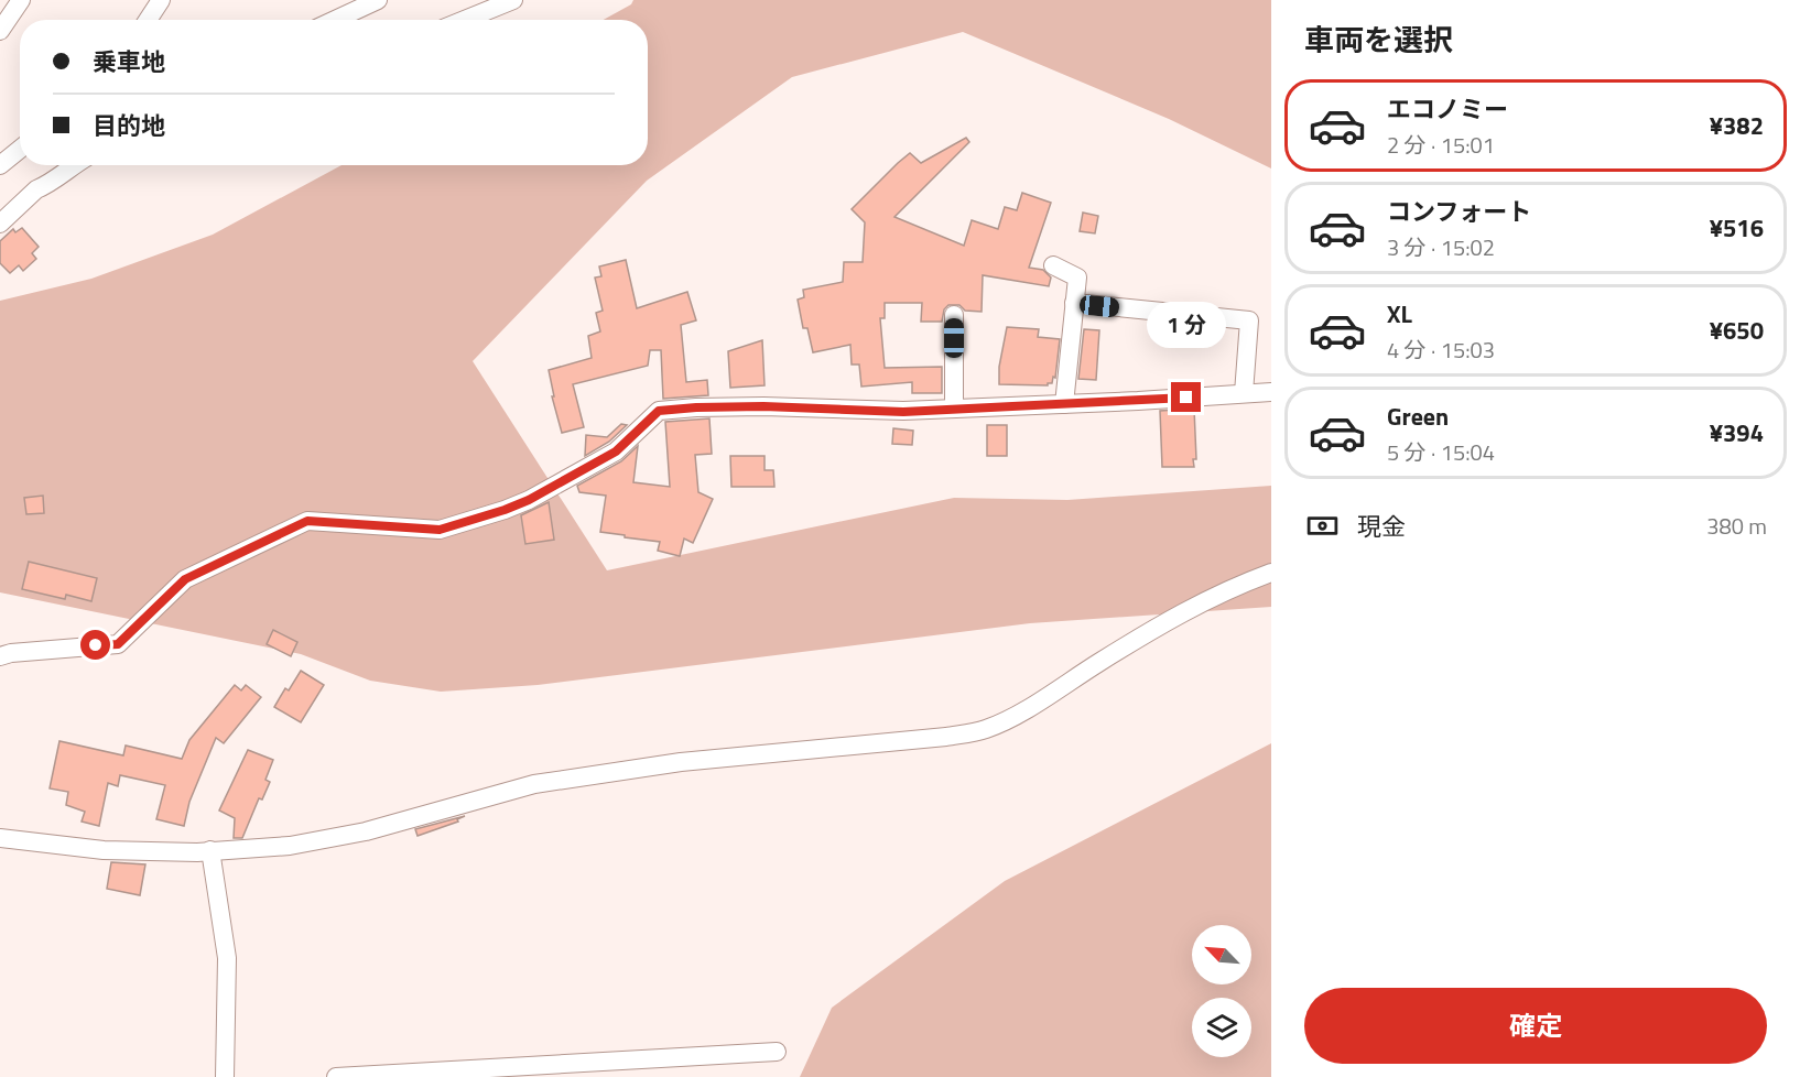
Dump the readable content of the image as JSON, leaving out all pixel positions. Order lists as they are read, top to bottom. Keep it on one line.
{"north":"top left","page":{"heading":"車両を選択","banner":["乗車地","目的地"],"list":[{"name":"エコノミー","note":"2 分 · 15:01","value":"¥382"},{"name":"コンフォート","note":"3 分 · 15:02","value":"¥516"},{"name":"XL","note":"4 分 · 15:03","value":"¥650"},{"name":"Green","note":"5 分 · 15:04","value":"¥394"}],"bubble":"1 分","pay":["現金","380 m"],"buttons":"確定"}}
